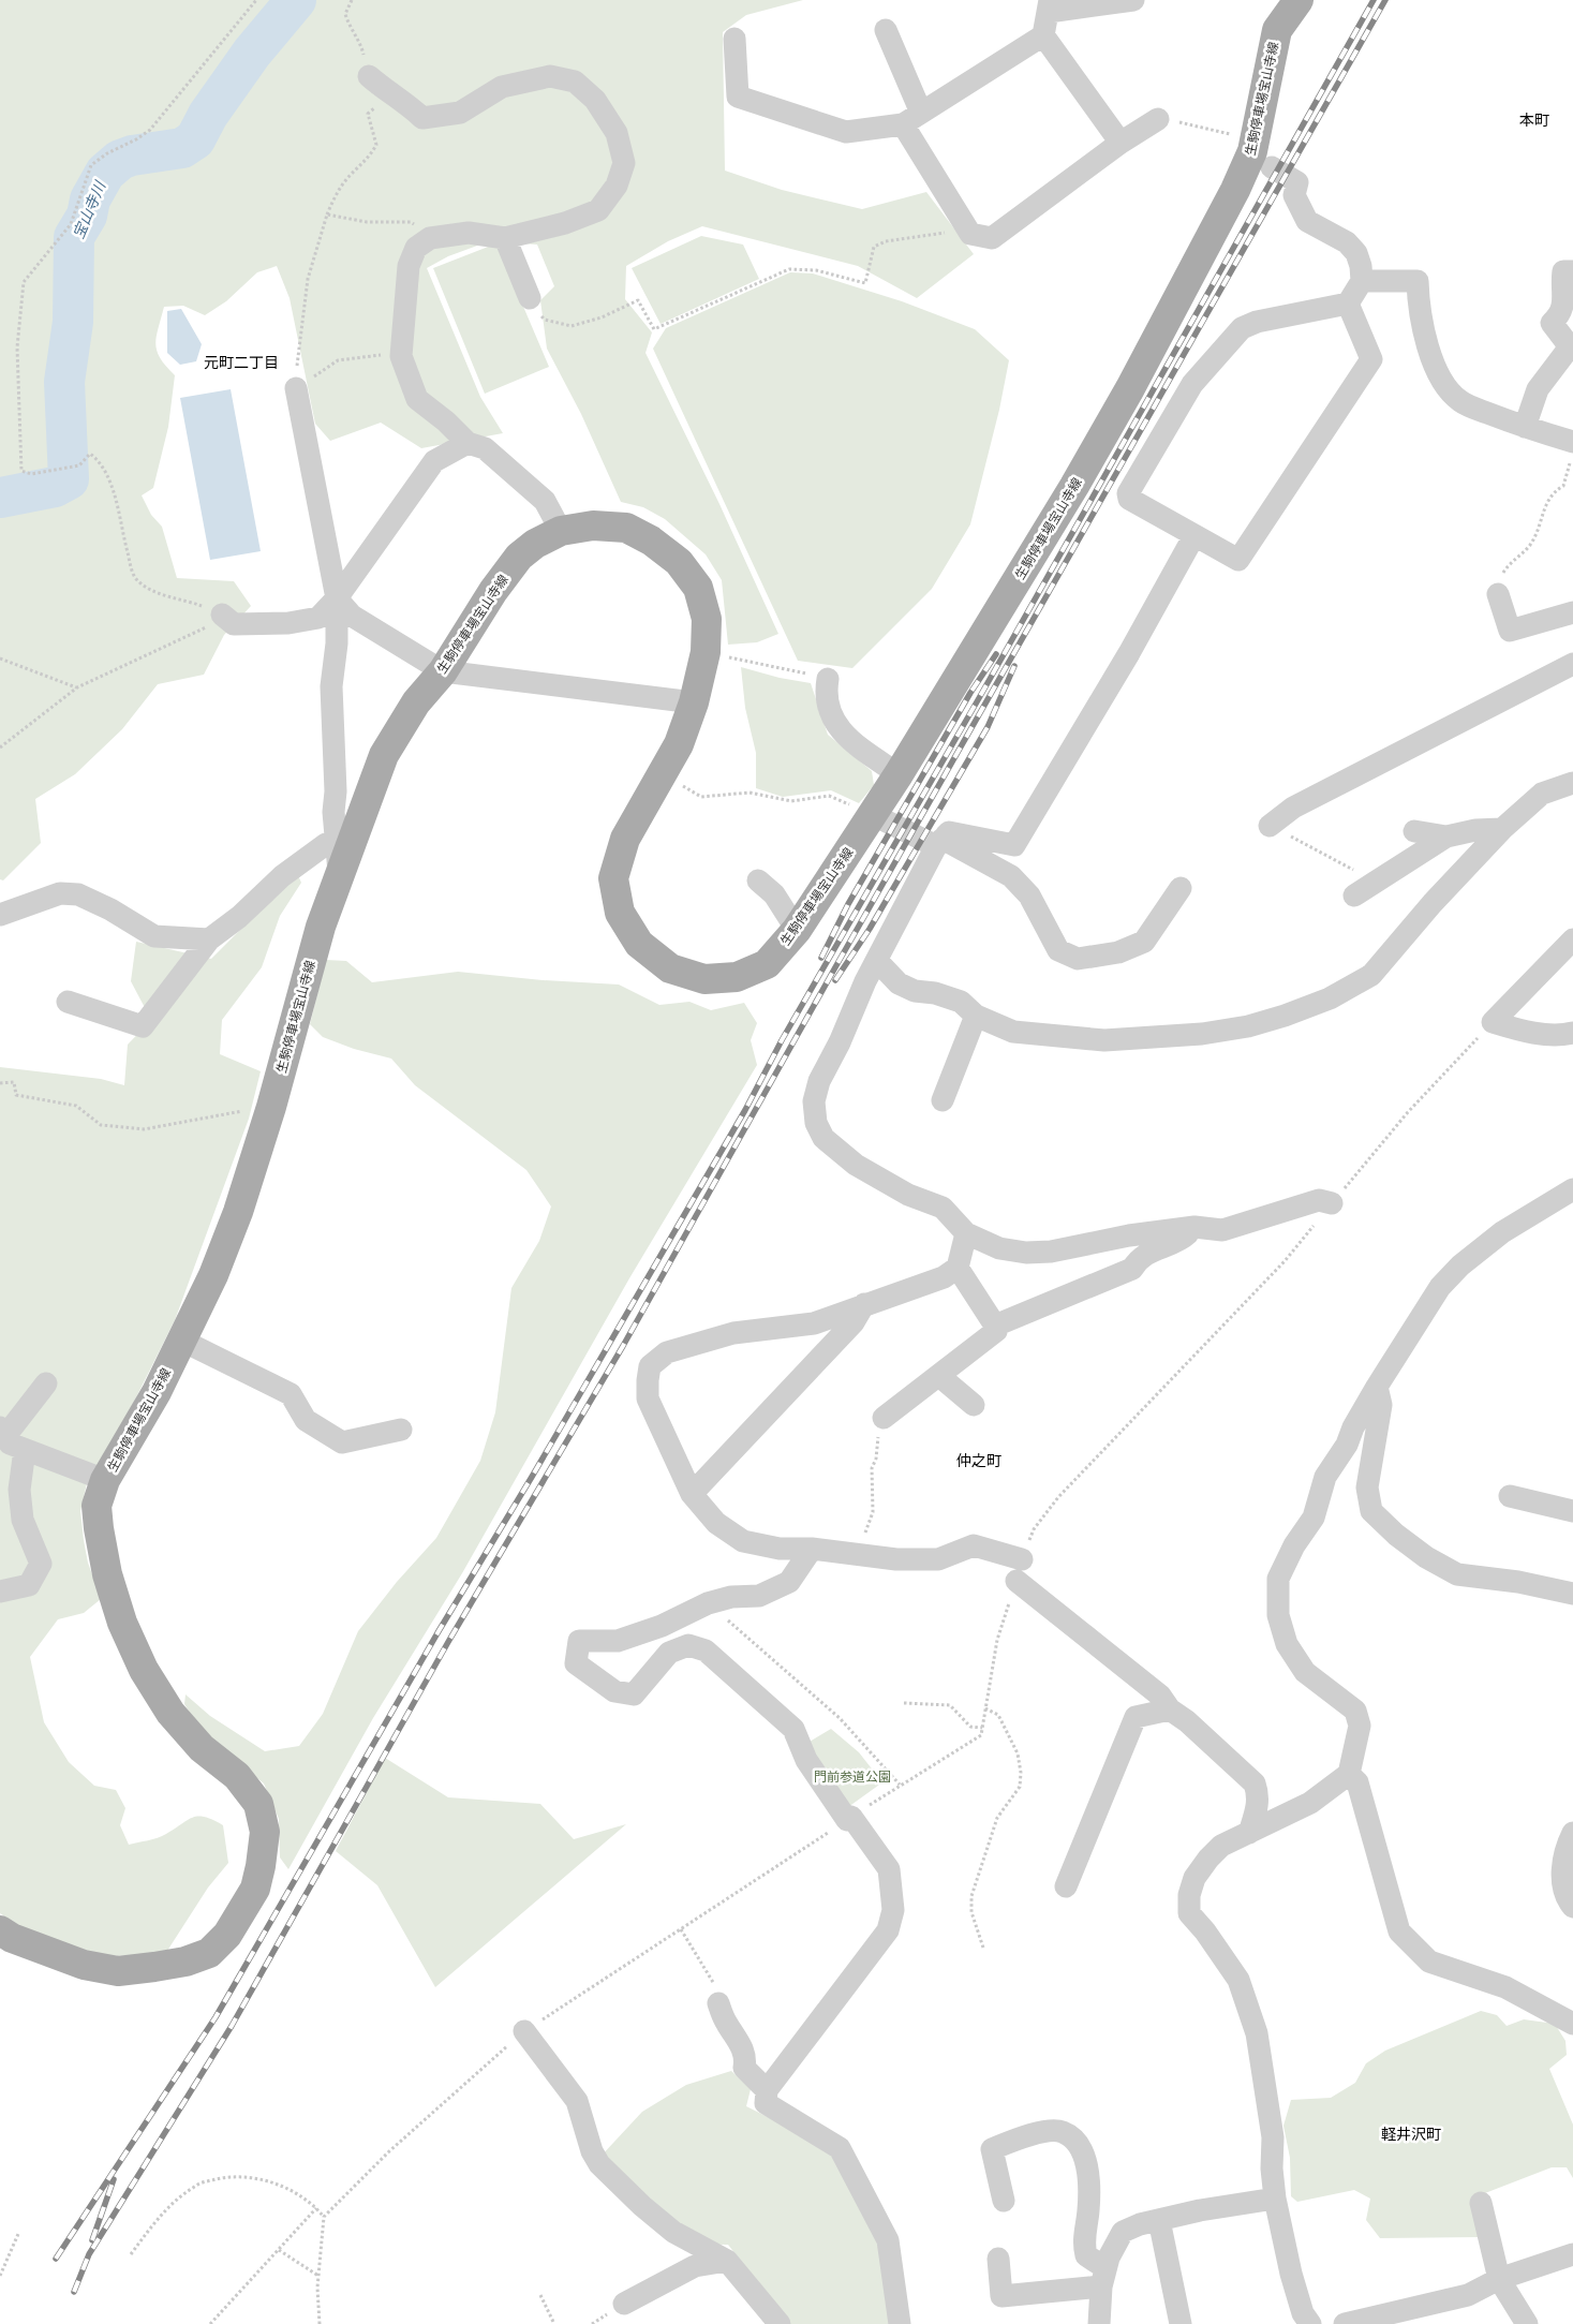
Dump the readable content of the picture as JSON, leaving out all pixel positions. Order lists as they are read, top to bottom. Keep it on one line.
{"streets":{"main road":["生駒停車場宝山寺線"]},"districts":["本町","元町二丁目","仲之町","軽井沢町"],"water":["宝山寺川"],"parks":["門前参道公園"]}
